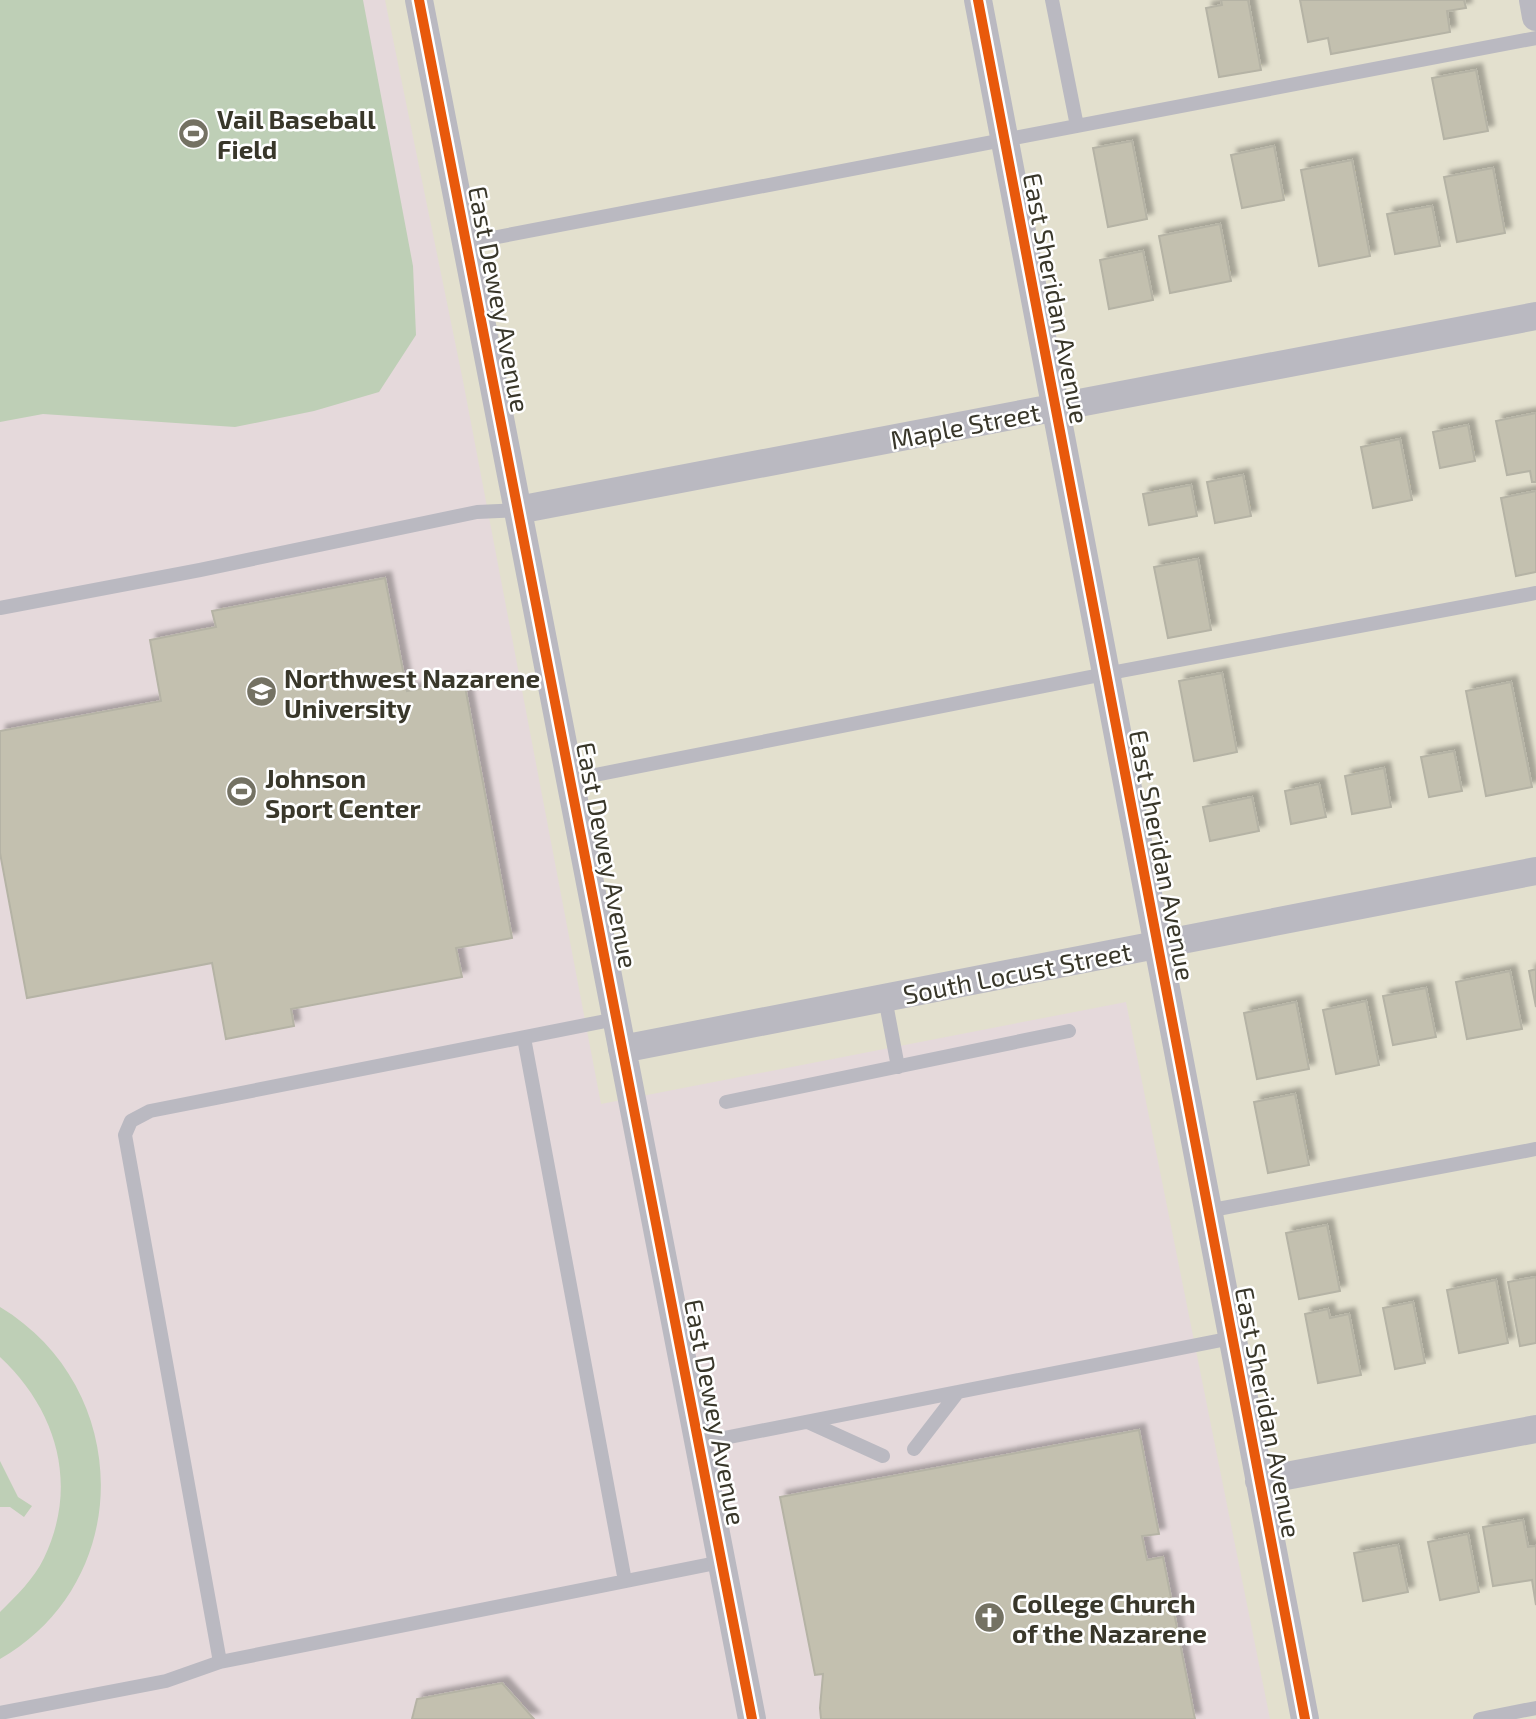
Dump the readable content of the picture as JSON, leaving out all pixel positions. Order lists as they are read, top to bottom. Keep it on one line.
{"streets":{"street":["East Sheridan Avenue","East Dewey Avenue","Maple Street","South Locust Street"]},"crossings":[["East Sheridan Avenue","Maple Street"],["East Sheridan Avenue","South Locust Street"],["East Dewey Avenue","Maple Street"],["East Dewey Avenue","South Locust Street"]],"places":{"sports":["Vail Baseball Field","Johnson Sport Center"],"school or university":["Northwest Nazarene University"],"church":["College Church of the Nazarene"]}}
